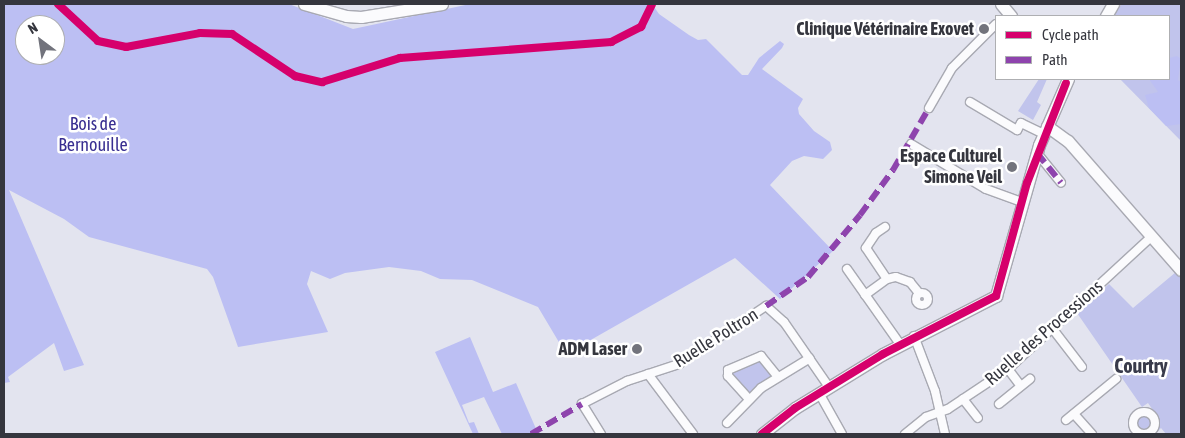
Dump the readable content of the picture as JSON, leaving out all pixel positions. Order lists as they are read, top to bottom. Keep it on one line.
{"streets":{"street":["Ruelle des Processions","Ruelle Poltron"]},"districts":["Courtry"],"parks":["Bois de Bernouille"],"places":["Clinique Vétérinaire Exovet","Espace Culturel Simone Veil","ADM Laser"],"legend":["Cycle path","Path"],"north":"top left"}
